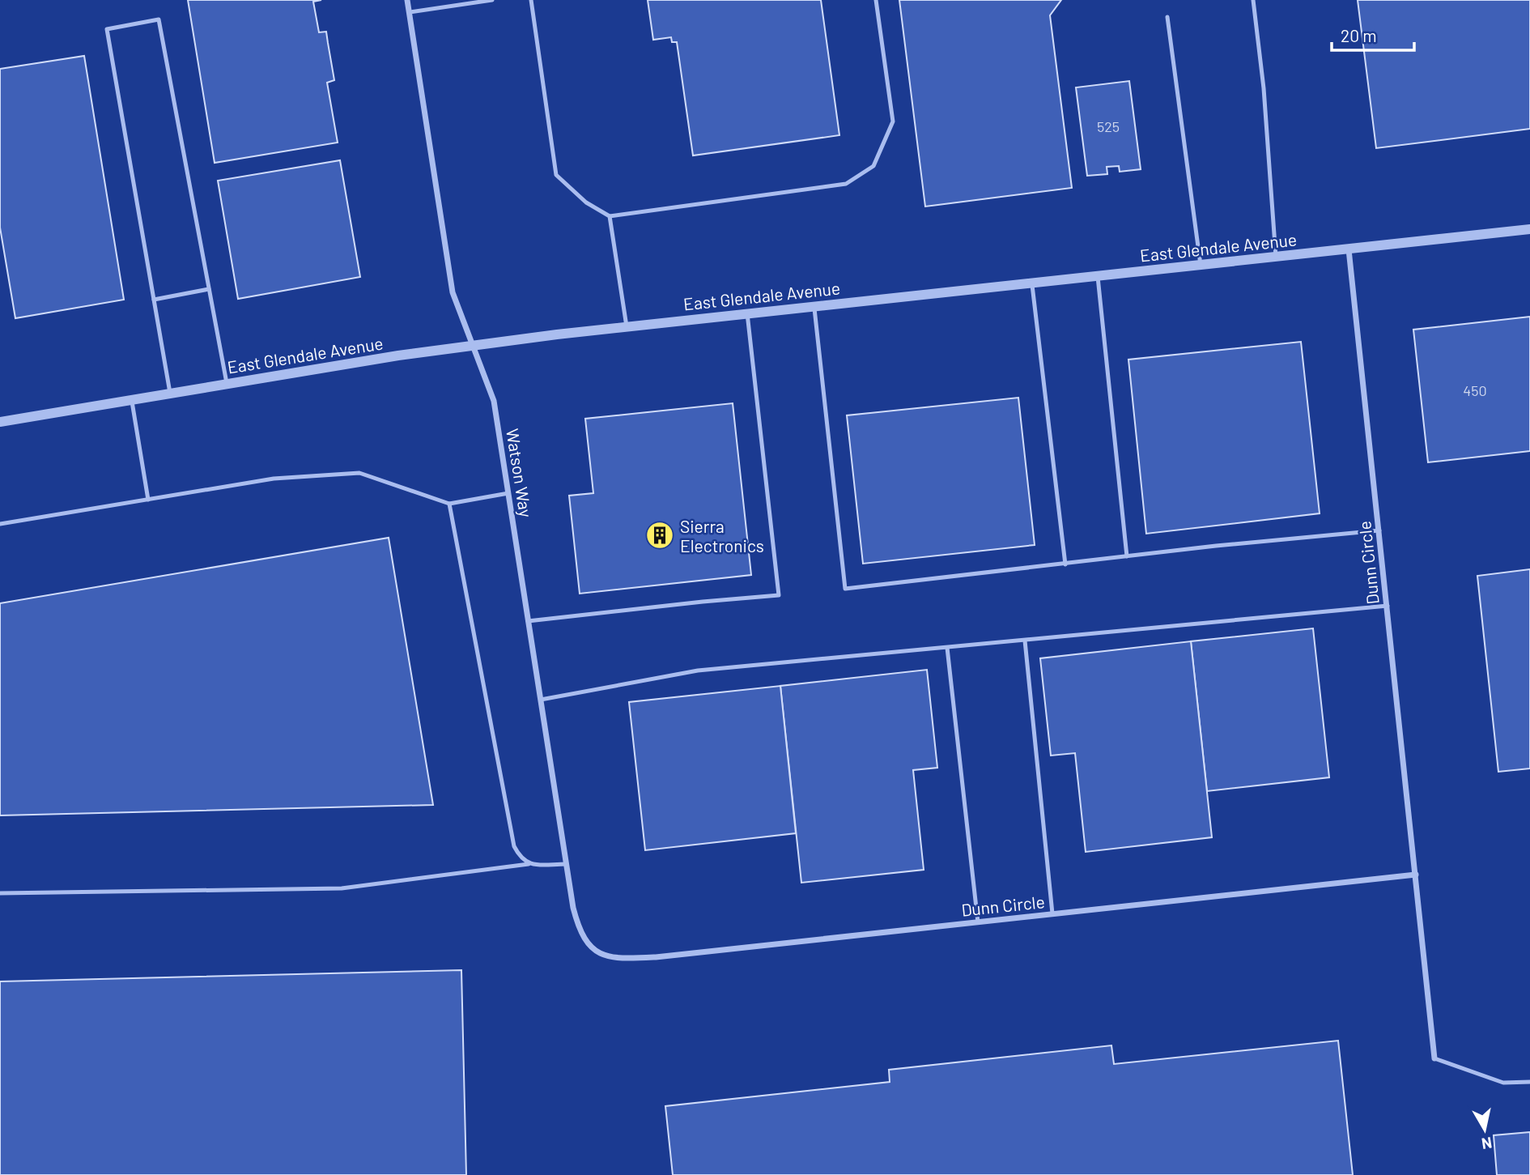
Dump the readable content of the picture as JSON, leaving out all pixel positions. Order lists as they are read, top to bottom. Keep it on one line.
{"streets":{"street":["East Glendale Avenue","Watson Way","Dunn Circle"]},"crossings":[["East Glendale Avenue","Watson Way"],["East Glendale Avenue","Dunn Circle"],["Watson Way","Dunn Circle"]],"places":{"building":["Sierra Electronics"]},"house_numbers":["525","450"],"scale_bar":"20 m","north":"bottom"}
